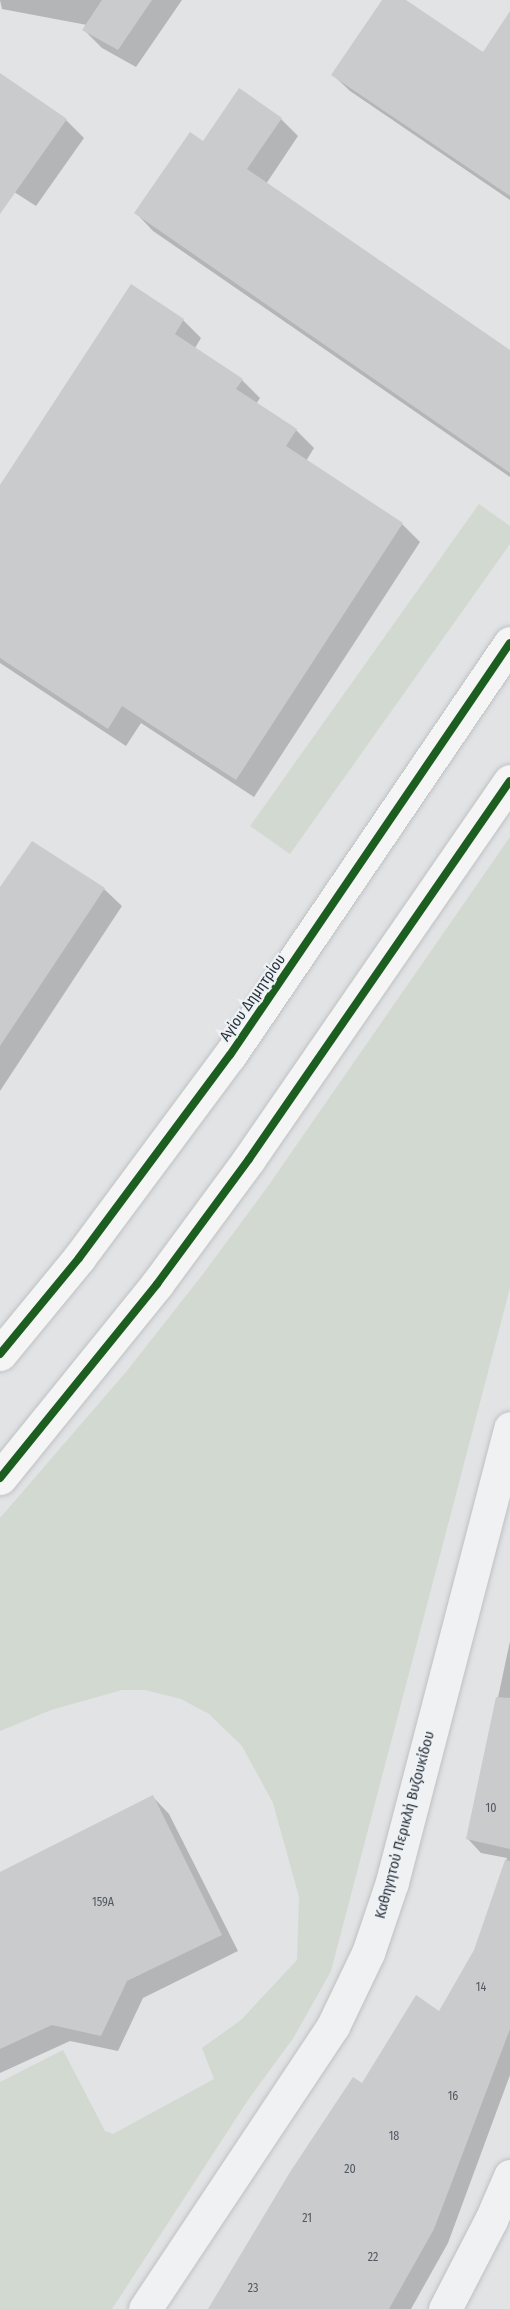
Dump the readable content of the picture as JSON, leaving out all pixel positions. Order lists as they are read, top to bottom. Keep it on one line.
{"streets":{"main road":["Αγίου Δημητρίου"],"street":["Καθηγητού Περικλή Βυζουκίδου"]},"house_numbers":["10","159A","14","16","18","20","21","22","23"]}
